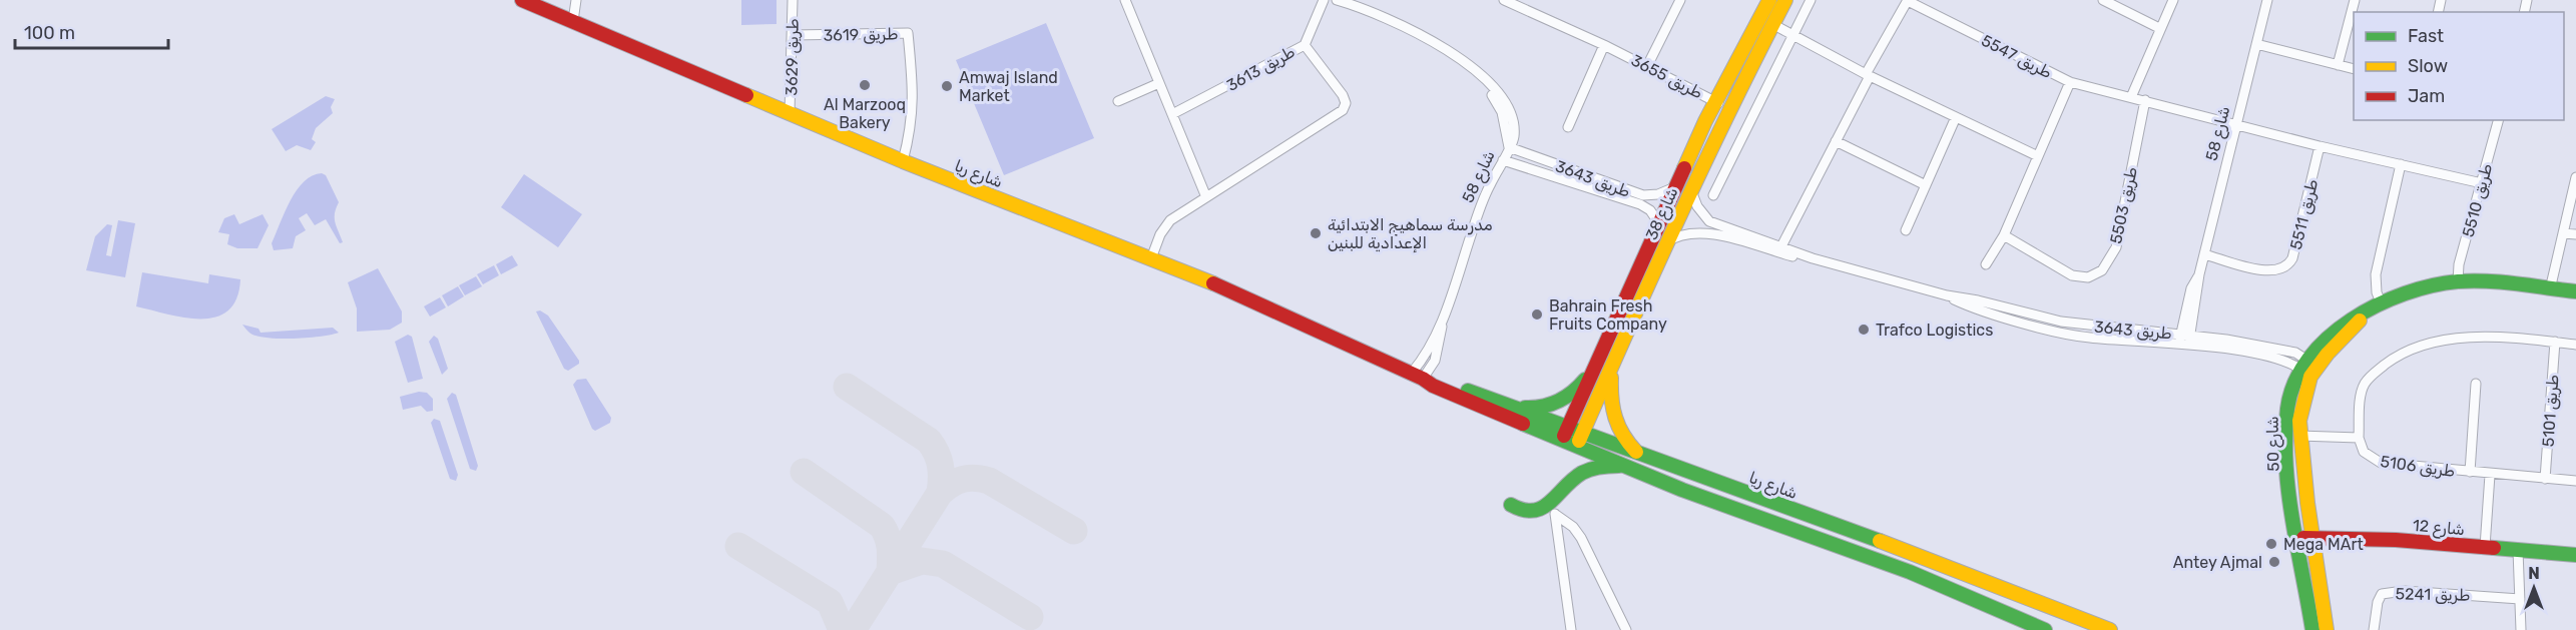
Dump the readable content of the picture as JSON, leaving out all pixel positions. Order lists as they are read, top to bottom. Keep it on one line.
{"streets":{"main road":["شارع ريا","شارع 38","شارع 50","شارع 12"],"street":["طريق 3619","طريق 5547","طريق 3629","طريق 3613","طريق 3655","شارع 58","طريق 3643","طريق 5510","طريق 5503","طريق 5511","طريق 5101","طريق 5106","طريق 5241"]},"crossings":[["طريق 3619","طريق 3629"],["طريق 3619","شارع ريا"],["طريق 5547","شارع 58"],["طريق 5547","طريق 5503"],["طريق 3629","شارع ريا"],["طريق 3655","شارع 38"],["شارع 58","شارع ريا"],["شارع 58","طريق 3643"],["شارع 58","طريق 5511"],["شارع ريا","شارع 38"],["طريق 3643","شارع 38"],["طريق 3643","شارع 50"],["طريق 5101","طريق 5106"],["شارع 50","طريق 5106"],["شارع 50","شارع 12"]],"places":["Al Marzooq Bakery","Amwaj Island Market","مدرسة سماهيج الابتدائية الإعدادية للبنين","Bahrain Fresh Fruits Company","Trafco Logistics","Mega MArt","Antey Ajmal"],"legend":["Fast","Slow","Jam"],"scale_bar":"100 m","north":"top"}
